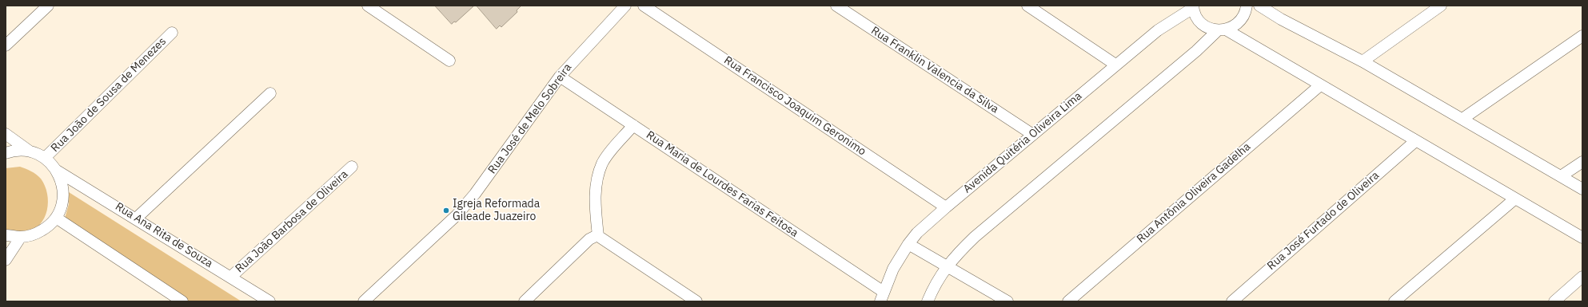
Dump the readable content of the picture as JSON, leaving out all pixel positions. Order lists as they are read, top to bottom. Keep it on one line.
{"streets":{"street":["Rua Franklin Valencia da Silva","Rua João de Sousa de Menezes","Rua Francisco Joaquim Geronimo","Rua José de Melo Sobreira","Avenida Quitéria Oliveira Lima","Rua Maria de Lourdes Farias Feitosa","Rua Antônia Oliveira Gadelha","Rua José Furtado de Oliveira","Rua João Barbosa de Oliveira","Rua Ana Rita de Souza"]},"crossings":[["Rua Franklin Valencia da Silva","Avenida Quitéria Oliveira Lima"],["Rua Francisco Joaquim Geronimo","Avenida Quitéria Oliveira Lima"],["Rua José de Melo Sobreira","Rua Maria de Lourdes Farias Feitosa"],["Avenida Quitéria Oliveira Lima","Rua Maria de Lourdes Farias Feitosa"],["Rua João Barbosa de Oliveira","Rua Ana Rita de Souza"]],"places":["Igreja Reformada Gileade Juazeiro"]}
